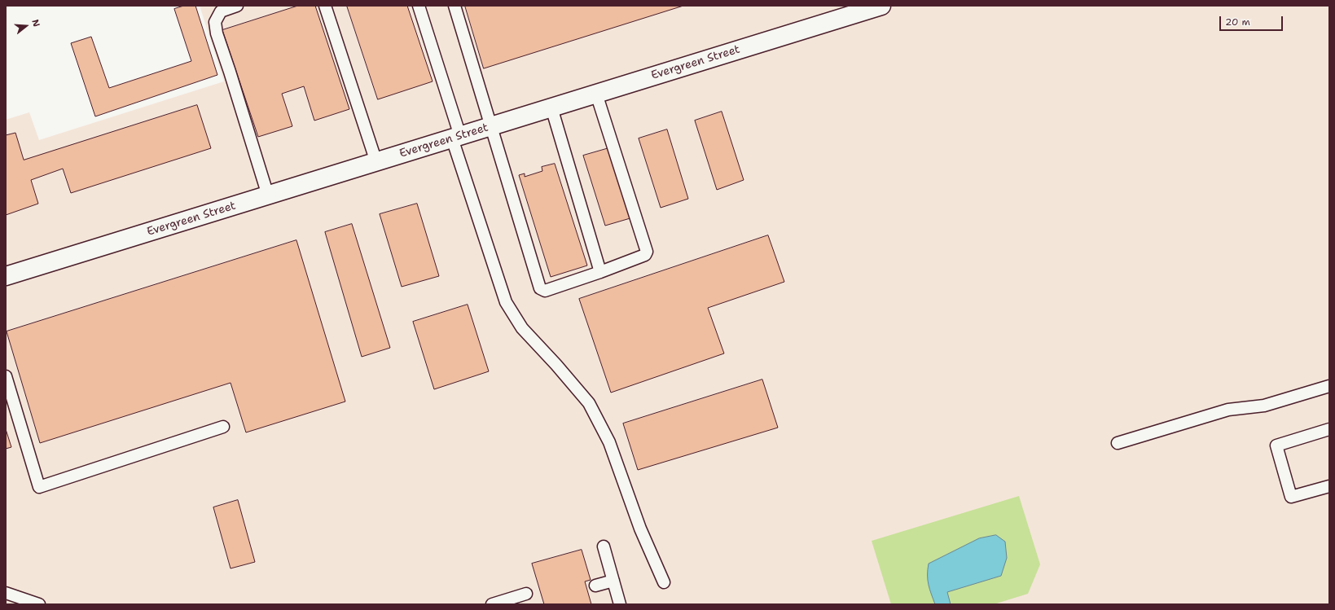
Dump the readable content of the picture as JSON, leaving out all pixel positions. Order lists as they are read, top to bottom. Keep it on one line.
{"streets":{"street":["Evergreen Street"]},"scale_bar":"20 m","north":"right"}
